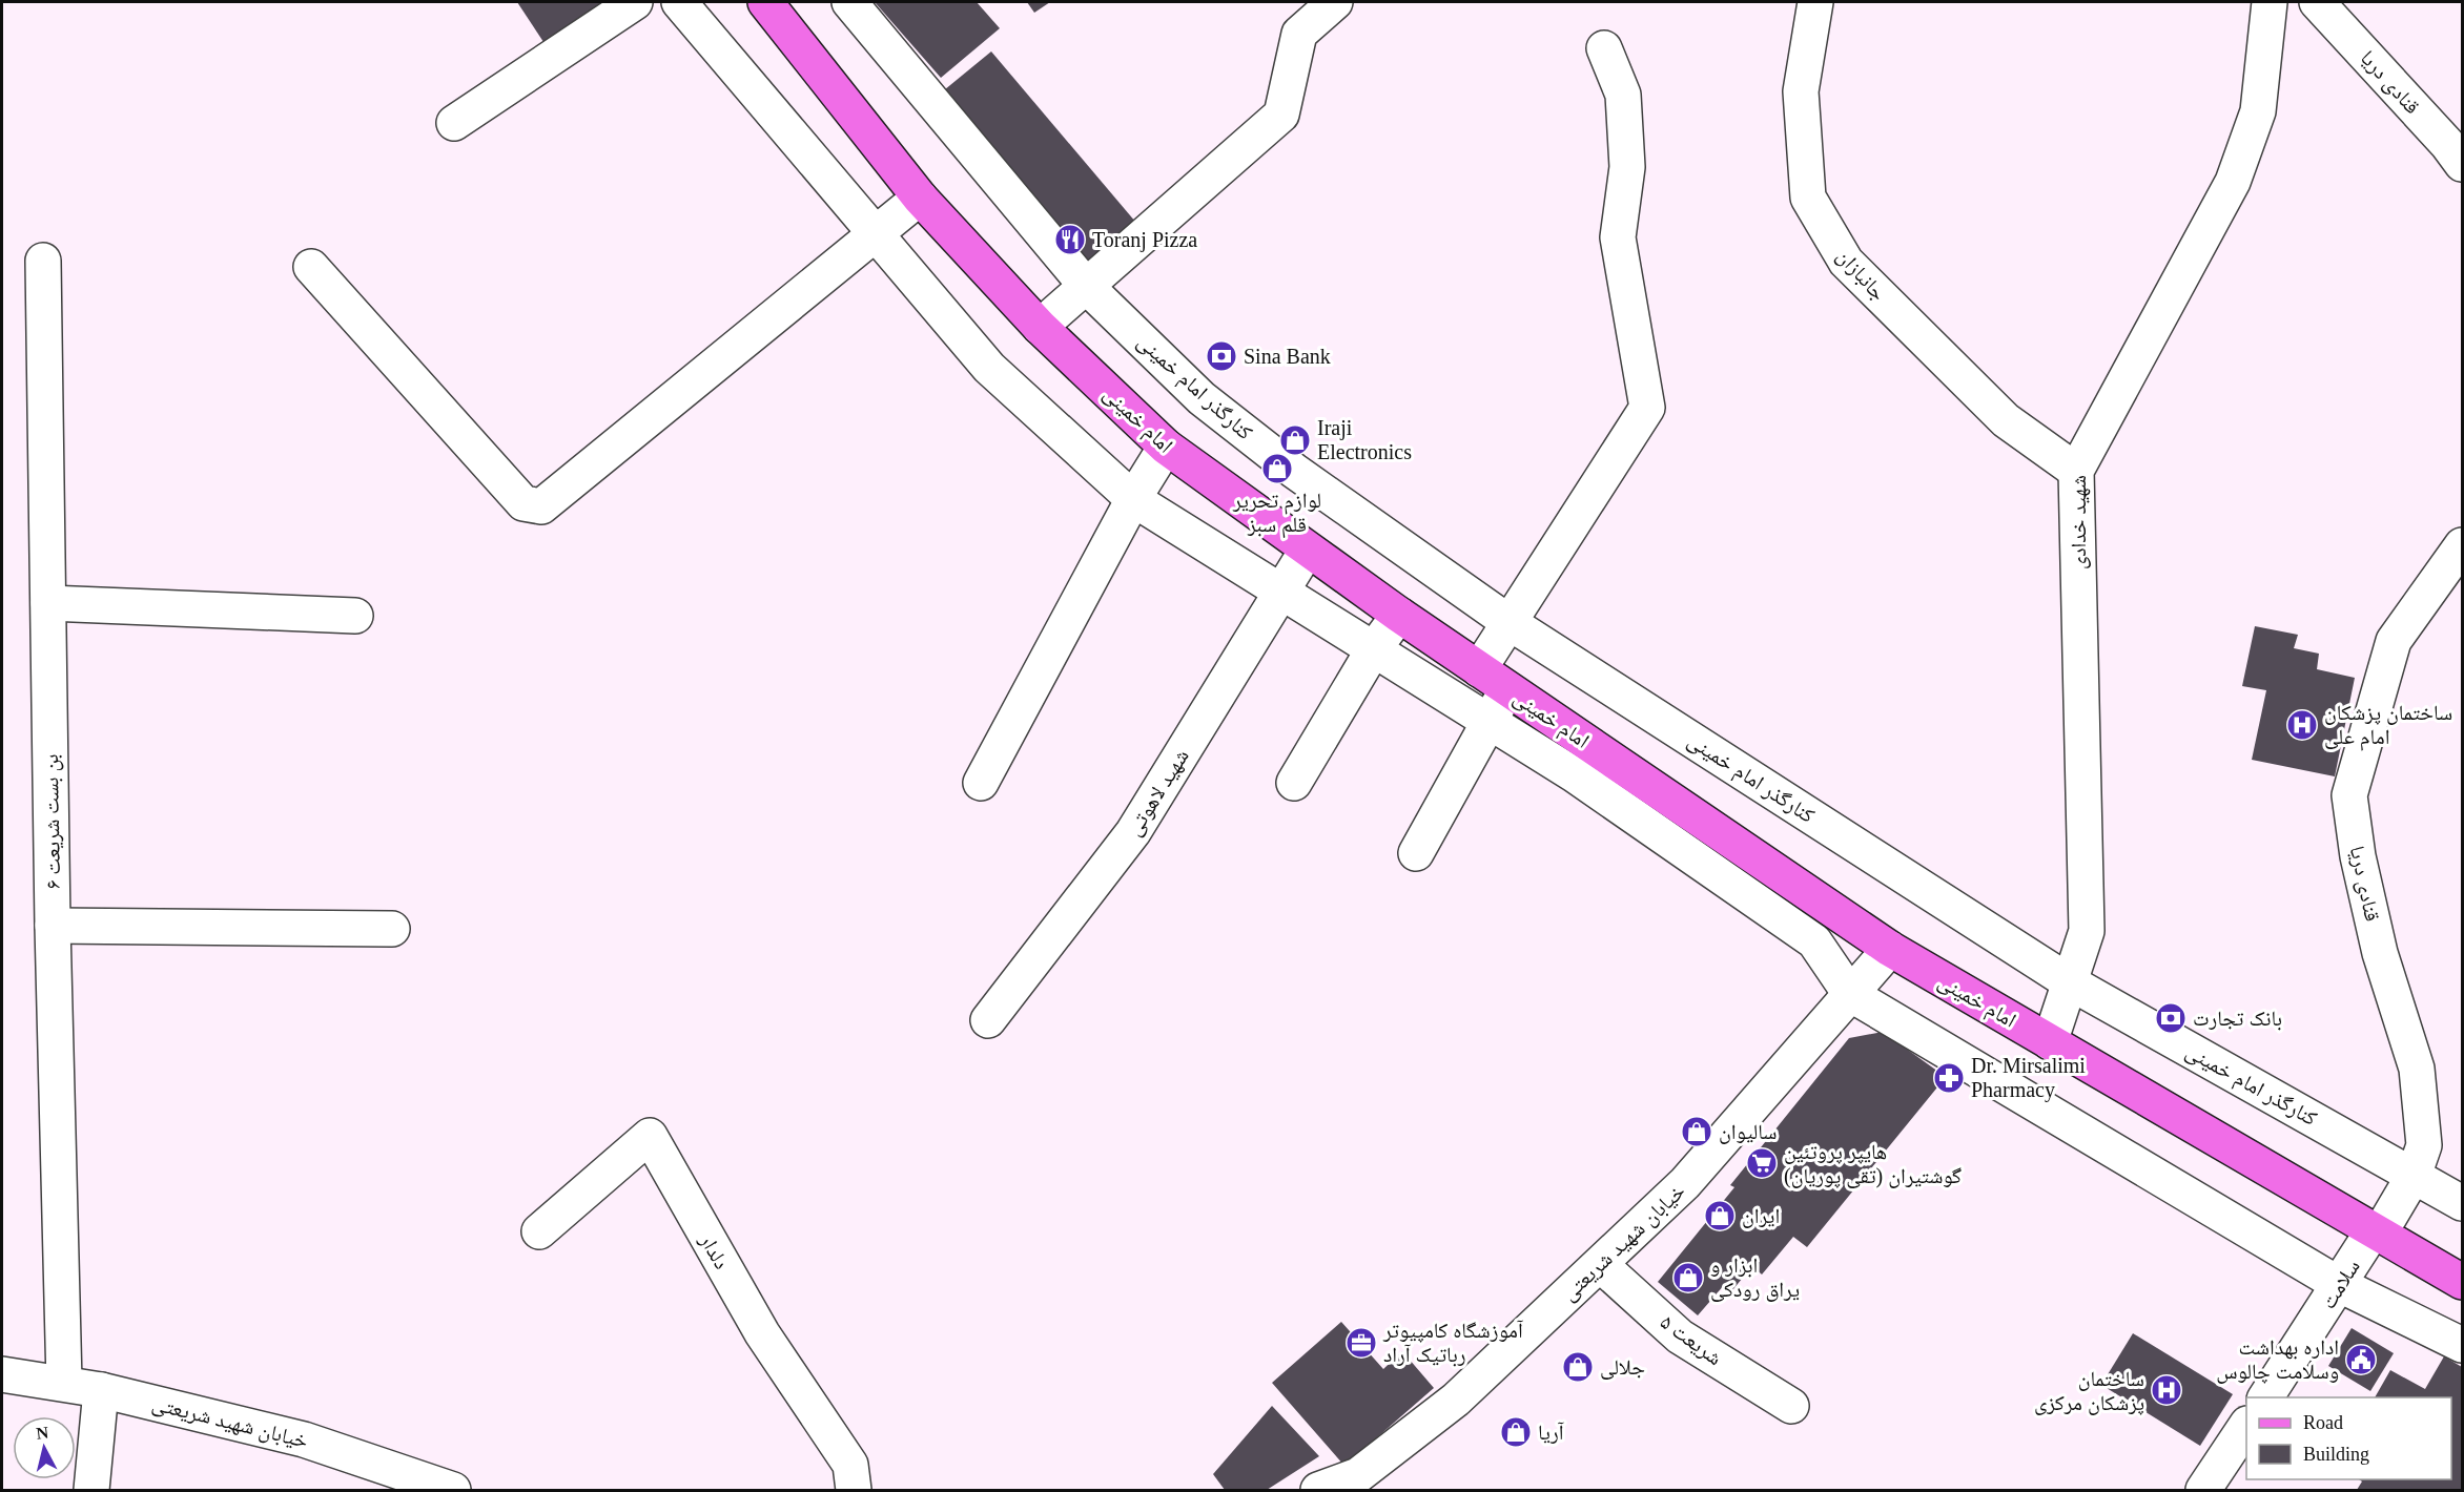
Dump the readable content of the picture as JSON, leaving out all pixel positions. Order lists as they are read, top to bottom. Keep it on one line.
{"streets":{"main road":["امام خمینی"],"street":["قنادی دریا","جانبازان","کنارگذر امام خمینی","شهید خدادی","شهید لاهوتی","بن بست شریعت ۶","خیابان شهید شریعتی","دلدار","سلامت","شریعت ۵"]},"crossings":[["قنادی دریا","کنارگذر امام خمینی"],["قنادی دریا","امام خمینی"],["قنادی دریا","سلامت"],["جانبازان","شهید خدادی"],["کنارگذر امام خمینی","شهید خدادی"],["امام خمینی","شهید خدادی"],["امام خمینی","شهید لاهوتی"],["امام خمینی","خیابان شهید شریعتی"],["امام خمینی","سلامت"],["بن بست شریعت ۶","خیابان شهید شریعتی"],["خیابان شهید شریعتی","شریعت ۵"]],"places":{"restaurant":["Toranj Pizza"],"bank":["Sina Bank","بانک تجارت"],"shop":["Iraji Electronics","لوازم تحریر قلم سبز","سالیوان","ایران","ابزار و یراق رودکی","جلالی","آریا"],"hospital":["ساختمان پزشکان امام علی","ساختمان پزشکان مرکزی"],"pharmacy":["Dr. Mirsalimi Pharmacy"],"supermarket":["هایپر پروتئین گوشتیران (تقی پوریان)"],"office":["آموزشگاه کامپیوتر رباتیک آراد"],"public building":["اداره بهداشت وسلامت چالوس"]},"legend":["Road","Building"],"north":"top"}
